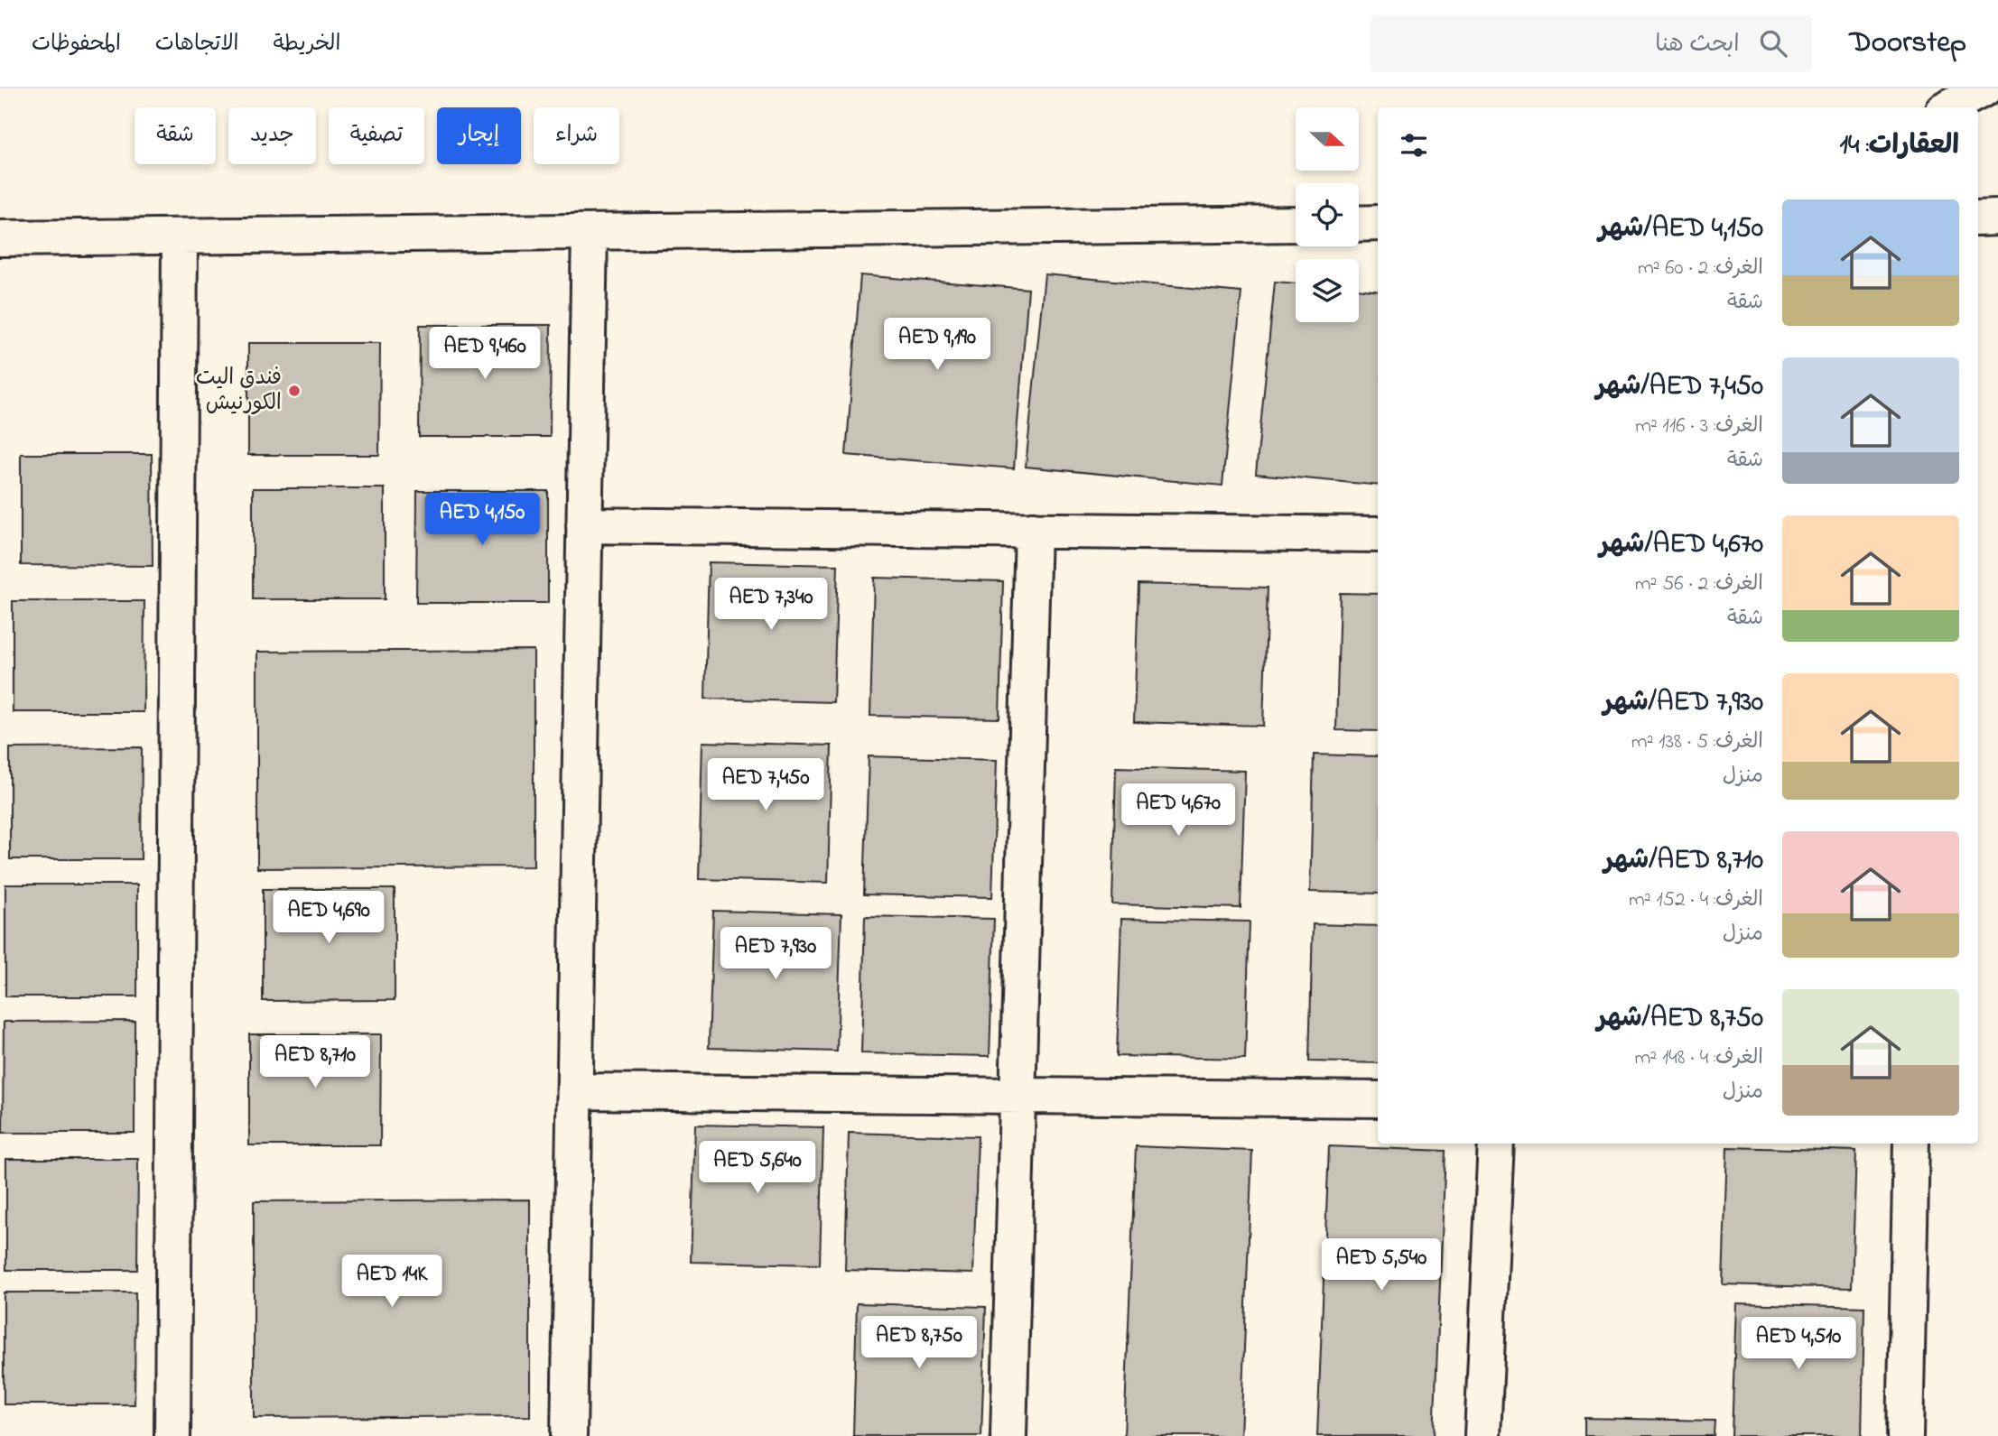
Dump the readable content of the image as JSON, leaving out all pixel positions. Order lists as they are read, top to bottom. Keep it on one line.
{"places":["فندق اليت الكورنيش"],"north":"right","page":{"header":"Doorstep","search":"ابحث هنا","nav":["الخريطة","الاتجاهات","المحفوظات"],"chip":["شراء","إيجار","تصفية","جديد","شقة"],"heading":"العقارات: 14","list":[{"name":"AED 4,150/شهر","note":"الغرف: 2 · 60 m² · شقة"},{"name":"AED 7,450/شهر","note":"الغرف: 3 · 116 m² · شقة"},{"name":"AED 4,670/شهر","note":"الغرف: 2 · 56 m² · شقة"},{"name":"AED 7,930/شهر","note":"الغرف: 5 · 138 m² · منزل"},{"name":"AED 8,710/شهر","note":"الغرف: 4 · 152 m² · منزل"},{"name":"AED 8,750/شهر","note":"الغرف: 4 · 148 m² · منزل"}],"price":["AED 9,190","AED 9,460","AED 4,150","AED 7,340","AED 7,450","AED 4,670","AED 4,690","AED 7,930","AED 8,710","AED 5,640","AED 5,540","AED 14K","AED 8,750","AED 4,510"]}}
